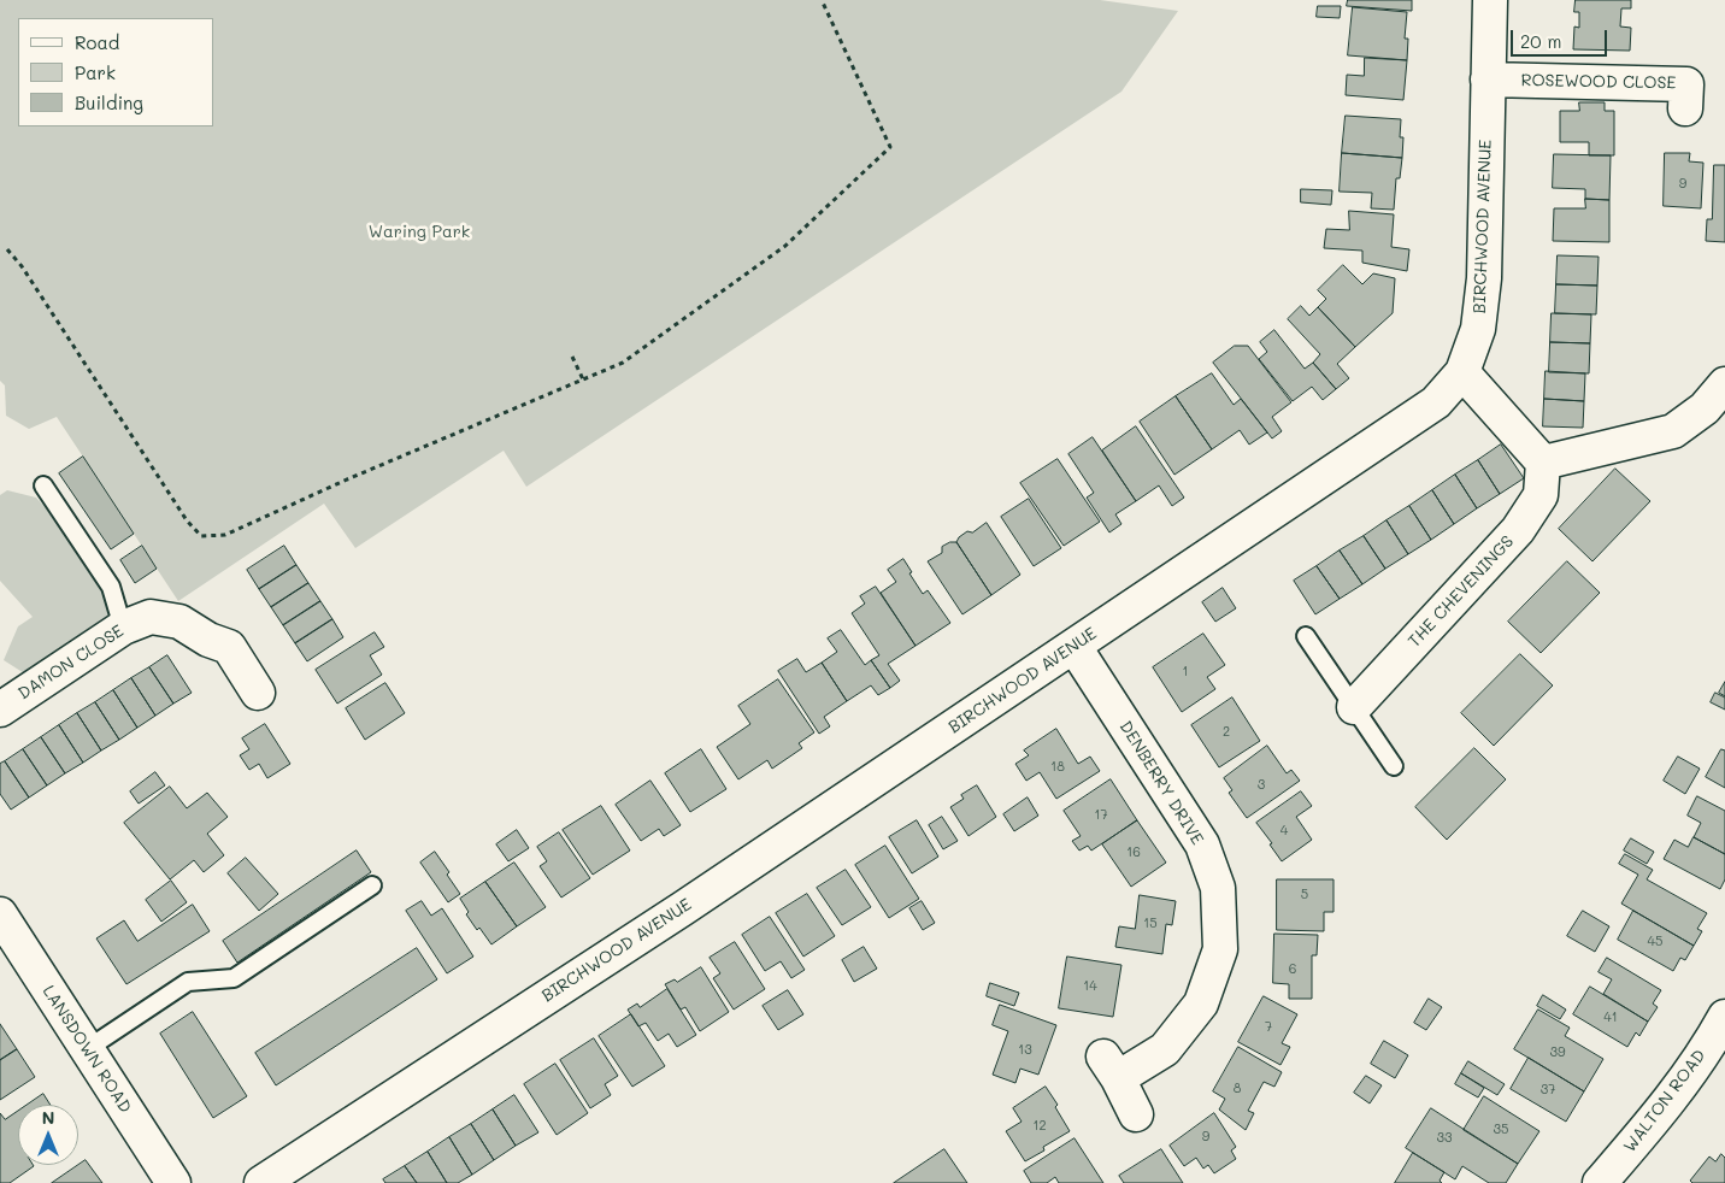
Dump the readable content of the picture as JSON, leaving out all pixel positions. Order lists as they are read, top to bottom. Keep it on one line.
{"streets":{"street":["ROSEWOOD CLOSE","BIRCHWOOD AVENUE","THE CHEVENINGS","DAMON CLOSE","DENBERRY DRIVE","LANSDOWN ROAD","WALTON ROAD"]},"crossings":[["ROSEWOOD CLOSE","BIRCHWOOD AVENUE"],["BIRCHWOOD AVENUE","DENBERRY DRIVE"]],"parks":["Waring Park"],"house_numbers":["9","1","2","18","3","17","4","16","5","15","45","6","14","41","7","13","39","8","37","12","35","9","33"],"legend":["Road","Park","Building"],"scale_bar":"20 m","north":"top"}
